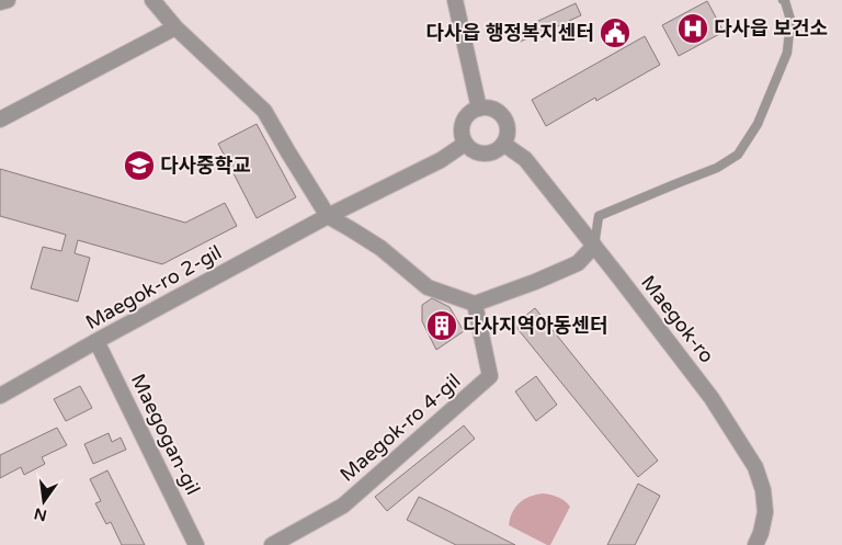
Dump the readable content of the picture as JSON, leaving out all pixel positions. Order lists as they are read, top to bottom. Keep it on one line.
{"streets":{"street":["Maegok-ro 2-gil","Maegok-ro","Maegok-ro 4-gil","Maegogan-gil"]},"crossings":[["Maegok-ro 2-gil","Maegok-ro"],["Maegok-ro 2-gil","Maegogan-gil"]],"places":{"hospital":["다사읍 보건소"],"public building":["다사읍 행정복지센터"],"school or university":["다사중학교"],"building":["다사지역아동센터"]},"north":"bottom"}
